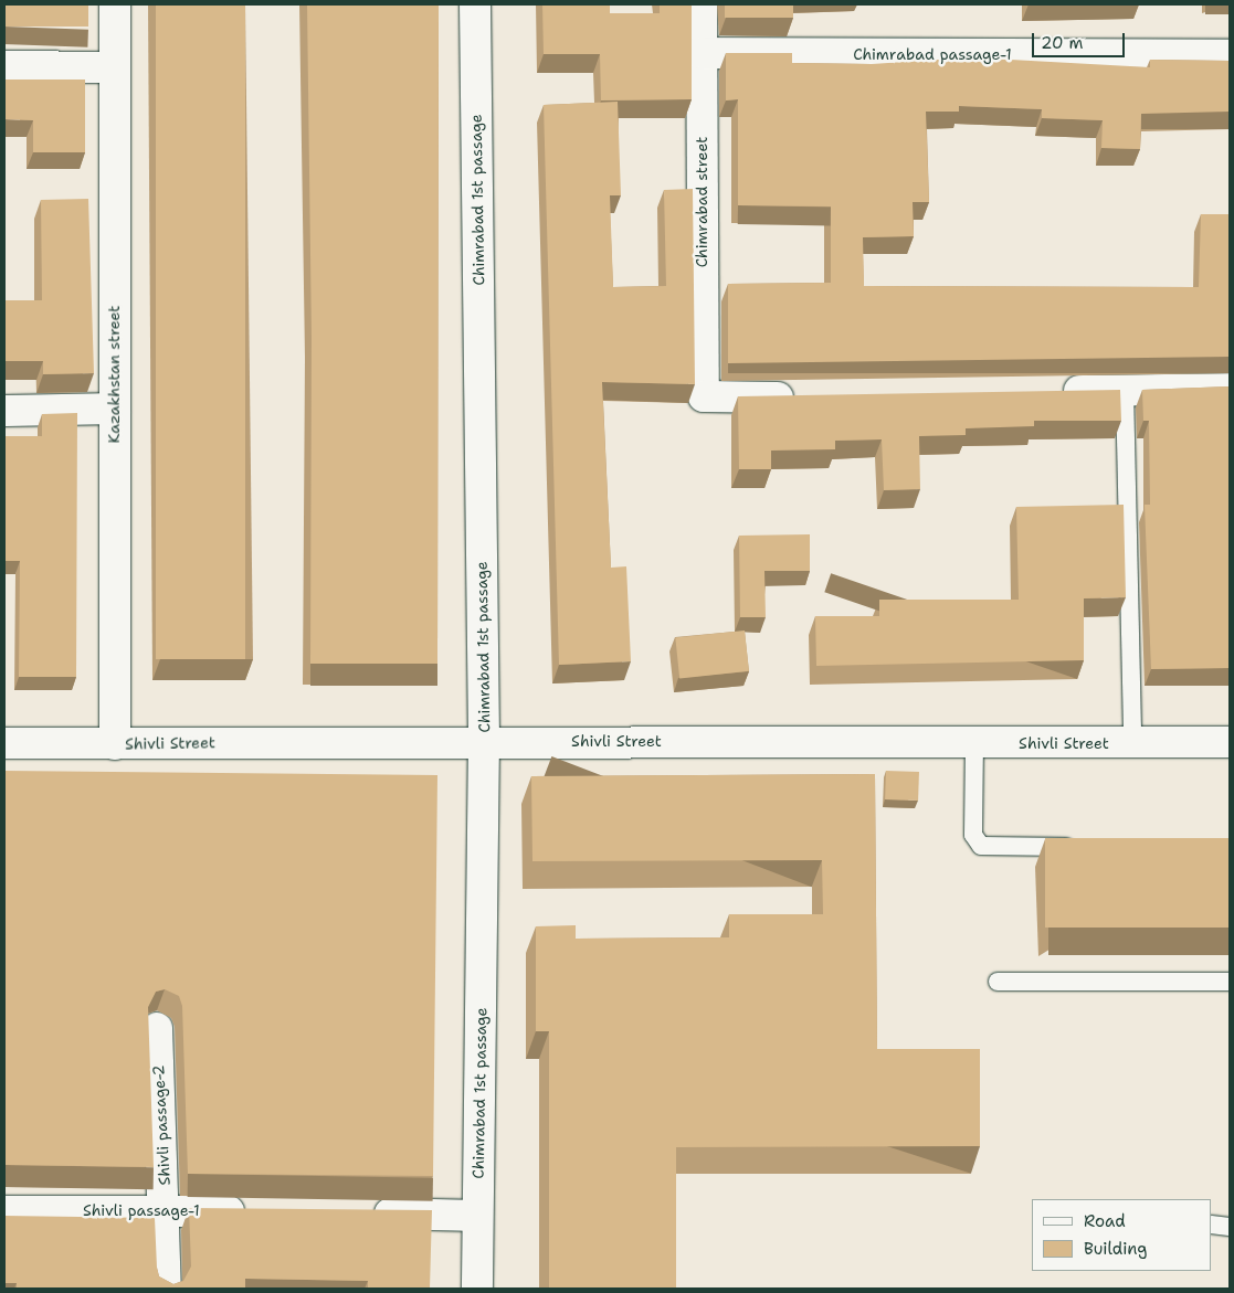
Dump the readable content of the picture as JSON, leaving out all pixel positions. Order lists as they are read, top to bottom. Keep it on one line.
{"streets":{"street":["Chimrаbаd passage-1","Chimrabad 1st passage","Chimrаbаd street","Kazakhstan street","Shivli Street","Shivli passage-2","Shivli passage-1"]},"crossings":[["Chimrаbаd passage-1","Chimrаbаd street"],["Chimrabad 1st passage","Shivli Street"],["Kazakhstan street","Shivli Street"],["Shivli passage-2","Shivli passage-1"]],"legend":["Road","Building"],"scale_bar":"20 m"}
